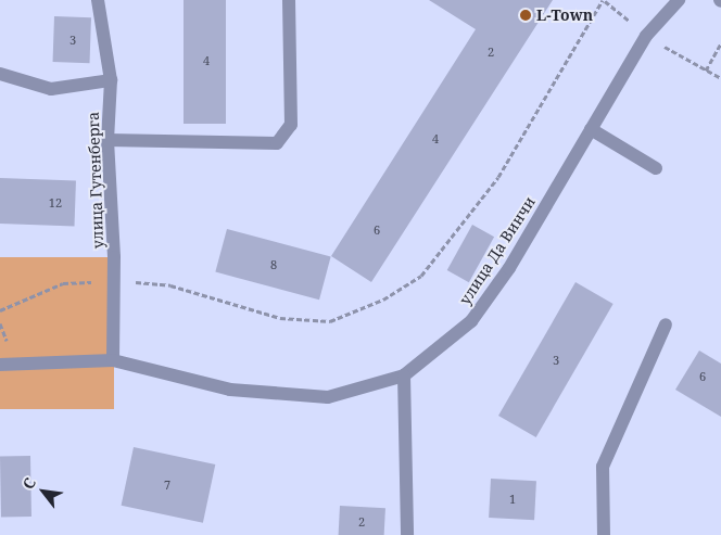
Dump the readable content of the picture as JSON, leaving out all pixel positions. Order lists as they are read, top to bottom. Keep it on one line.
{"streets":{"street":["улица Гутенберга","улица Да Винчи"]},"crossings":[["улица Гутенберга","улица Да Винчи"]],"places":["L-Town"],"house_numbers":["3","2","4","4","12","6","8","3","6","7","1","2"],"north":"top left"}
